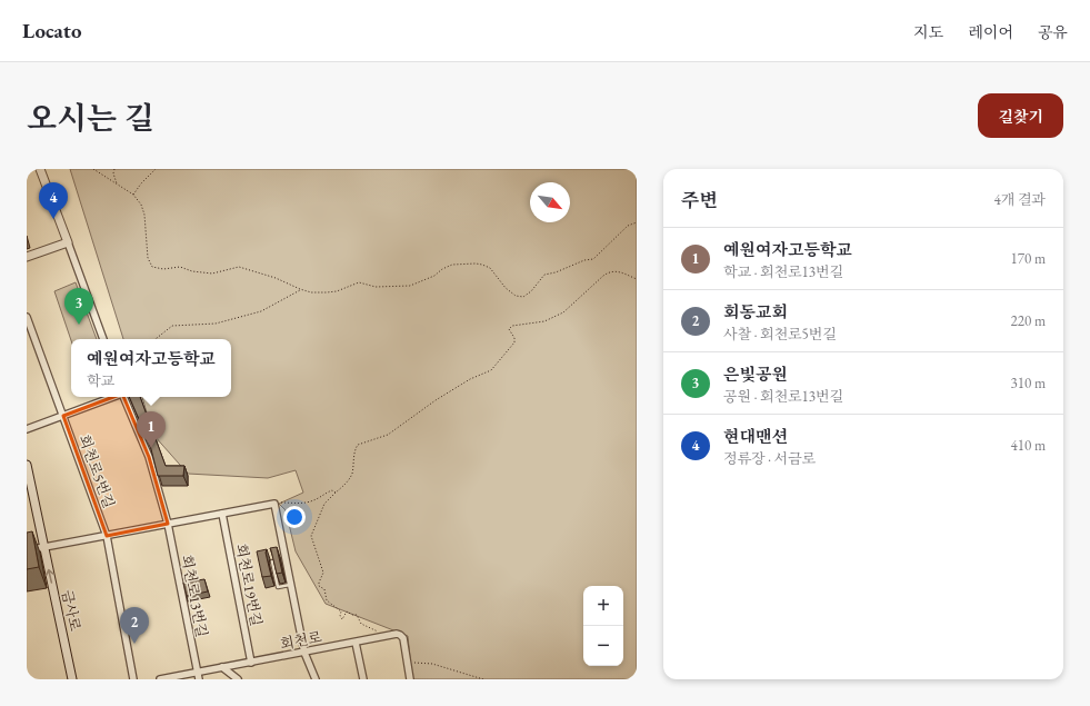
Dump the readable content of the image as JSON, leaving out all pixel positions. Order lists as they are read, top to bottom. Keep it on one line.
{"streets":{"main road":["금사로"],"street":["회천로5번길","회천로19번길","회천로13번길","회천로"]},"crossings":[["회천로19번길","회천로"],["회천로13번길","회천로"]],"one_way":["금사로"],"north":"bottom right","page":{"header":"Locato","nav":["지도","레이어","공유"],"title":"오시는 길","buttons":"길찾기","heading":["주변","4개 결과"],"pins":["4","3","1","2"],"list":[{"mark":"1","name":"예원여자고등학교","note":"학교 · 회천로13번길","value":"170 m"},{"mark":"2","name":"회동교회","note":"사찰 · 회천로5번길","value":"220 m"},{"mark":"3","name":"은빛공원","note":"공원 · 회천로13번길","value":"310 m"},{"mark":"4","name":"현대맨션","note":"정류장 · 서금로","value":"410 m"}],"popup":["예원여자고등학교","학교"],"map_buttons":["+","−"]}}
